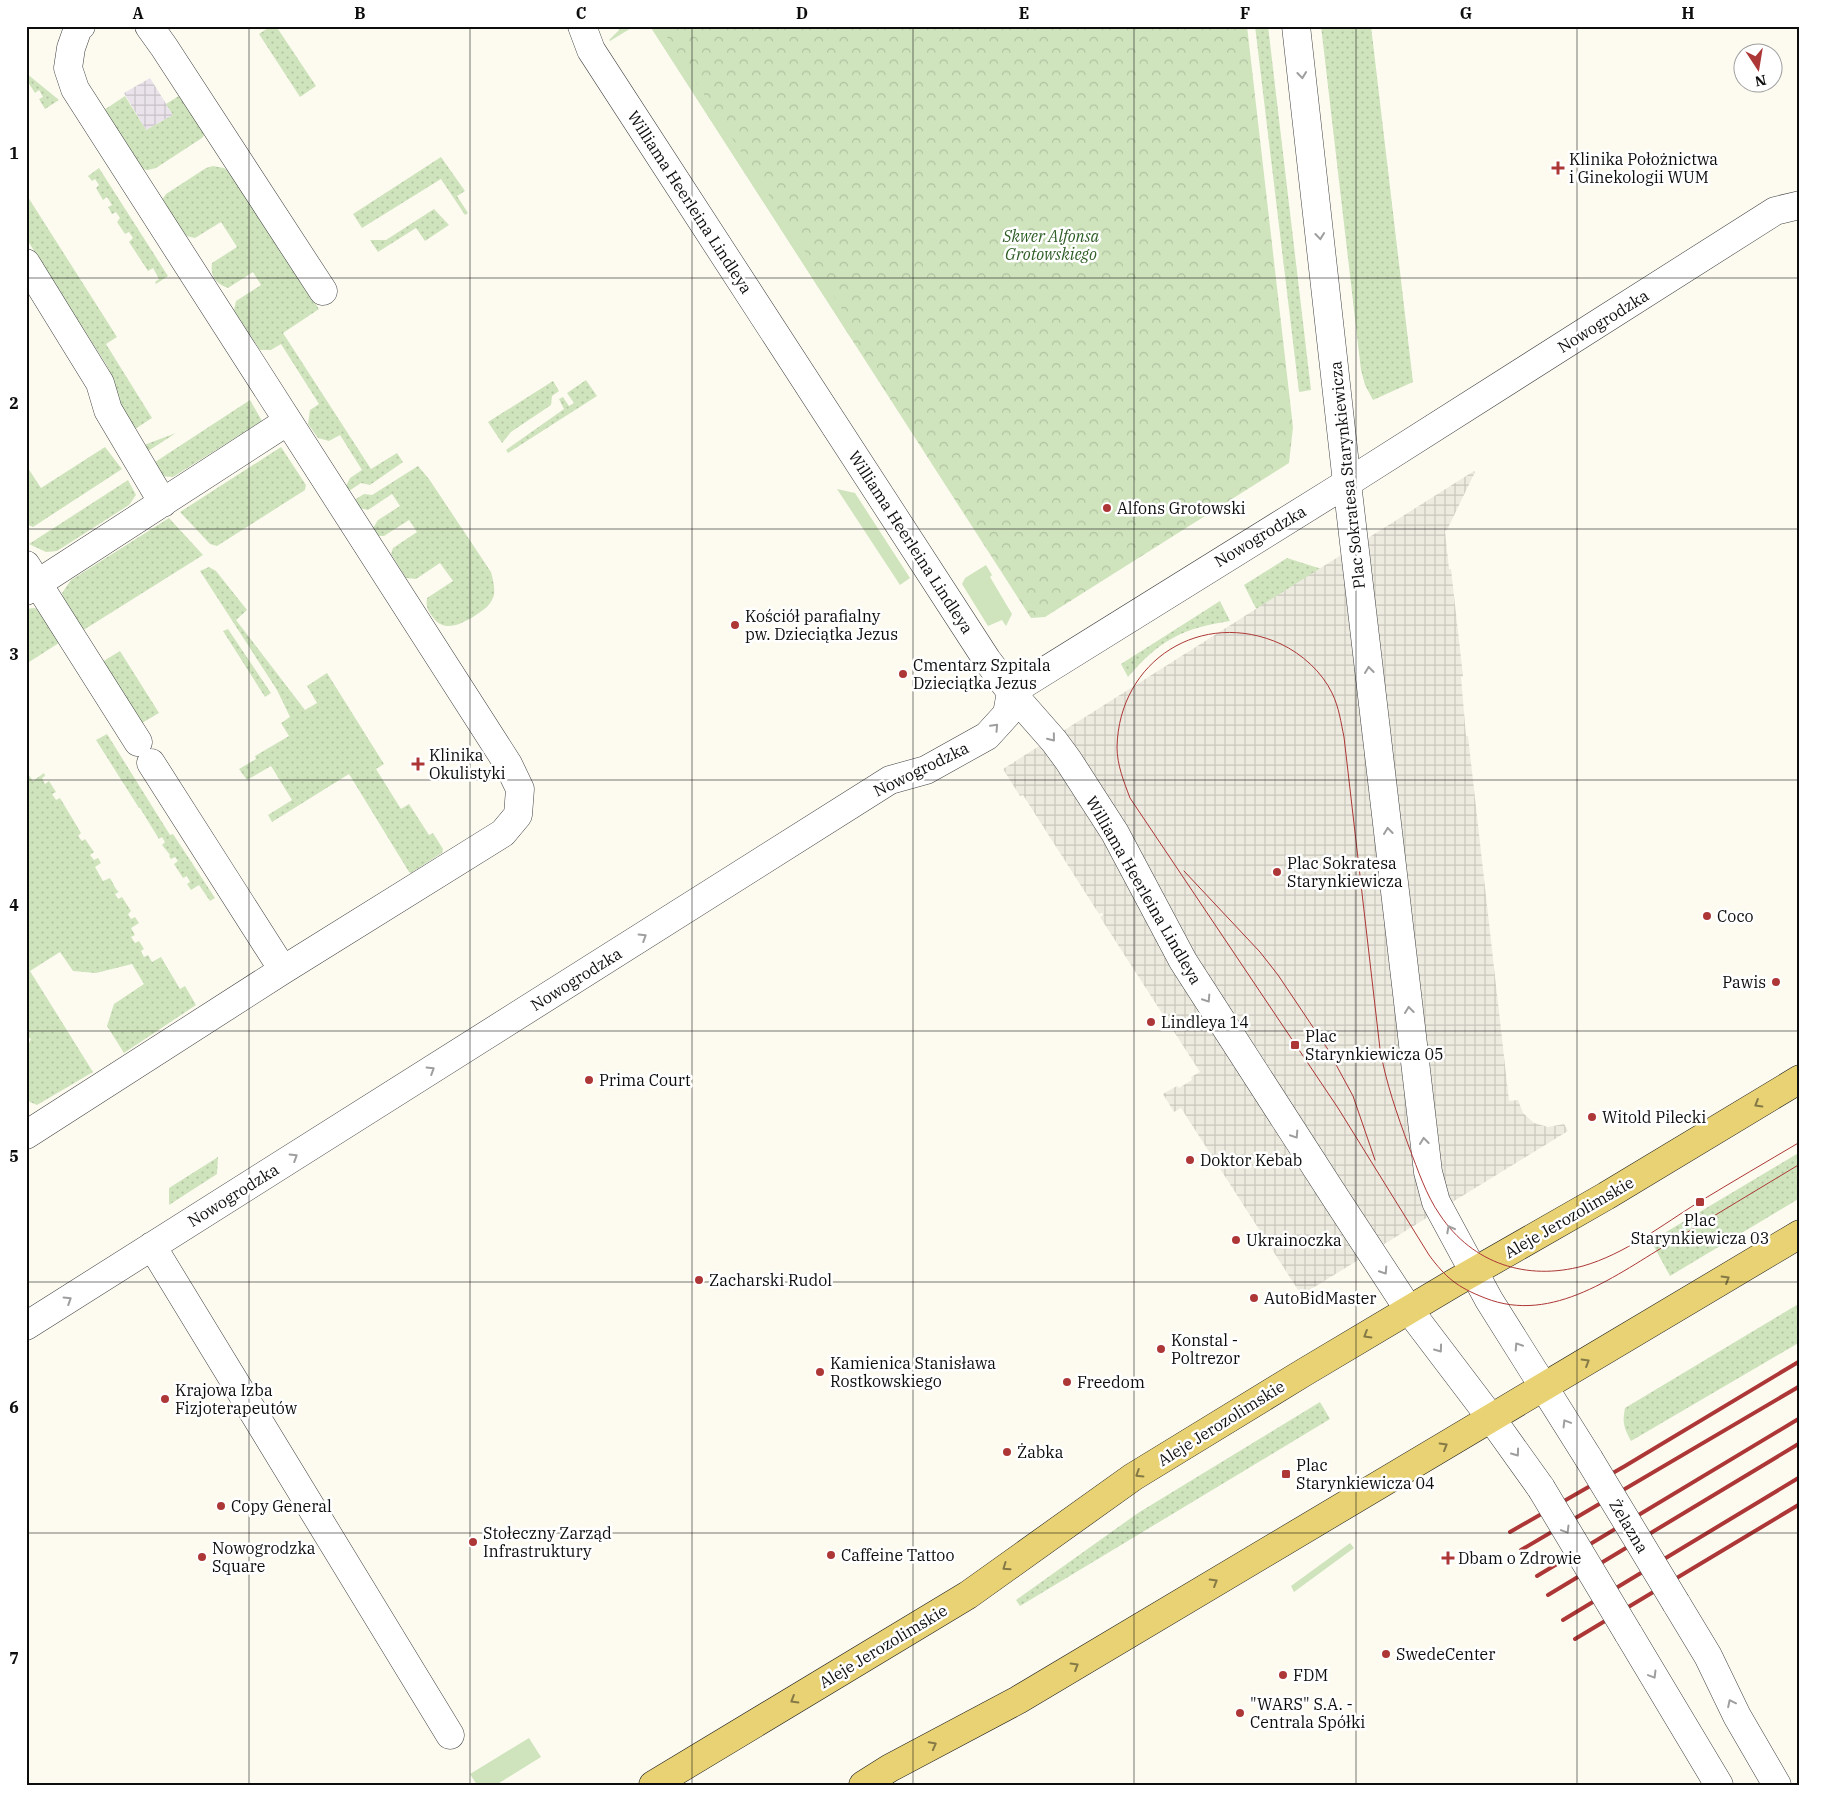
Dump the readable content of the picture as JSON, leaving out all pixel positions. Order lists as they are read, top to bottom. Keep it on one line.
{"streets":{"main road":["Aleje Jerozolimskie"],"street":["Williama Heerleina Lindleya","Nowogrodzka","Plac Sokratesa Starynkiewicza","Żelazna"]},"crossings":[["Williama Heerleina Lindleya","Nowogrodzka"],["Williama Heerleina Lindleya","Aleje Jerozolimskie"],["Nowogrodzka","Plac Sokratesa Starynkiewicza"],["Plac Sokratesa Starynkiewicza","Aleje Jerozolimskie"],["Plac Sokratesa Starynkiewicza","Żelazna"],["Aleje Jerozolimskie","Żelazna"]],"one_way":["Williama Heerleina Lindleya","Nowogrodzka"],"parks":["Skwer Alfonsa Grotowskiego"],"places":{"health":["Klinika Położnictwa i Ginekologii WUM","Klinika Okulistyki","Dbam o Zdrowie"],"other":["Alfons Grotowski","Kościół parafialny pw. Dzieciątka Jezus","Cmentarz Szpitala Dzieciątka Jezus","Plac Sokratesa Starynkiewicza","Coco","Pawis","Lindleya 14","Prima Court","Witold Pilecki","Doktor Kebab","Ukrainoczka","Zacharski Rudol","AutoBidMaster","Konstal - Poltrezor","Kamienica Stanisława Rostkowskiego","Freedom","Krajowa Izba Fizjoterapeutów","Żabka","Copy General","Stołeczny Zarząd Infrastruktury","Caffeine Tattoo","Nowogrodzka Square","SwedeCenter","FDM","\"WARS\" S.A. - Centrala Spółki"],"transit":["Plac Starynkiewicza 05","Plac Starynkiewicza 03","Plac Starynkiewicza 04"]},"north":"bottom","grid":{"columns":["A","B","C","D","E","F","G","H"],"rows":["1","2","3","4","5","6","7"]}}
